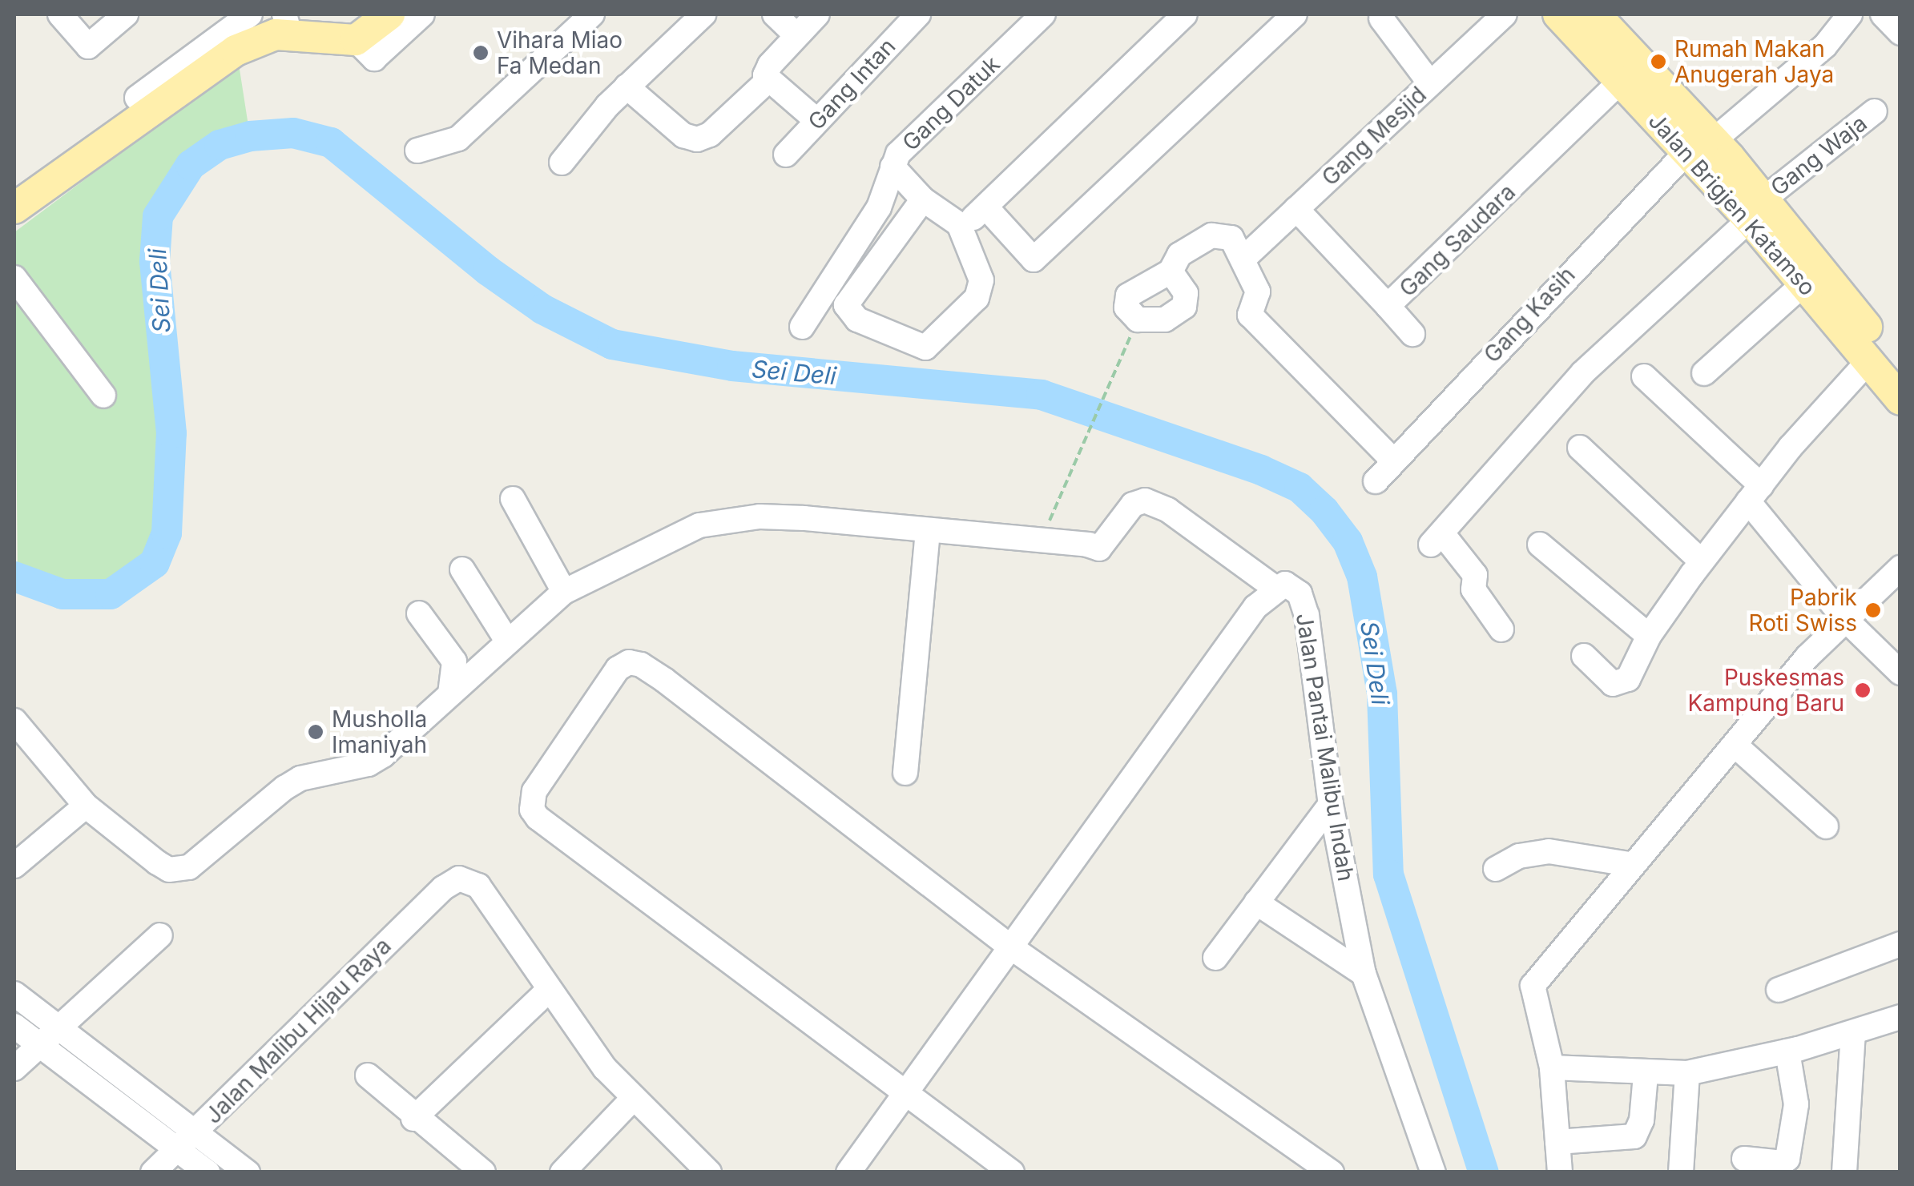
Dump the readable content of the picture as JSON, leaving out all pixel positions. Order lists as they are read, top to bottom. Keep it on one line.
{"streets":{"main road":["Jalan Brigjen Katamso"],"street":["Gang Intan","Gang Datuk","Gang Mesjid","Gang Waja","Gang Saudara","Gang Kasih","Jalan Pantai Malibu Indah","Jalan Malibu Hijau Raya"]},"crossings":[["Gang Mesjid","Gang Saudara"],["Gang Waja","Jalan Brigjen Katamso"],["Jalan Brigjen Katamso","Gang Saudara"],["Jalan Brigjen Katamso","Gang Kasih"]],"water":["Sei Deli"],"places":["Vihara Miao Fa Medan","Rumah Makan Anugerah Jaya","Pabrik Roti Swiss","Puskesmas Kampung Baru","Musholla Imaniyah"]}
